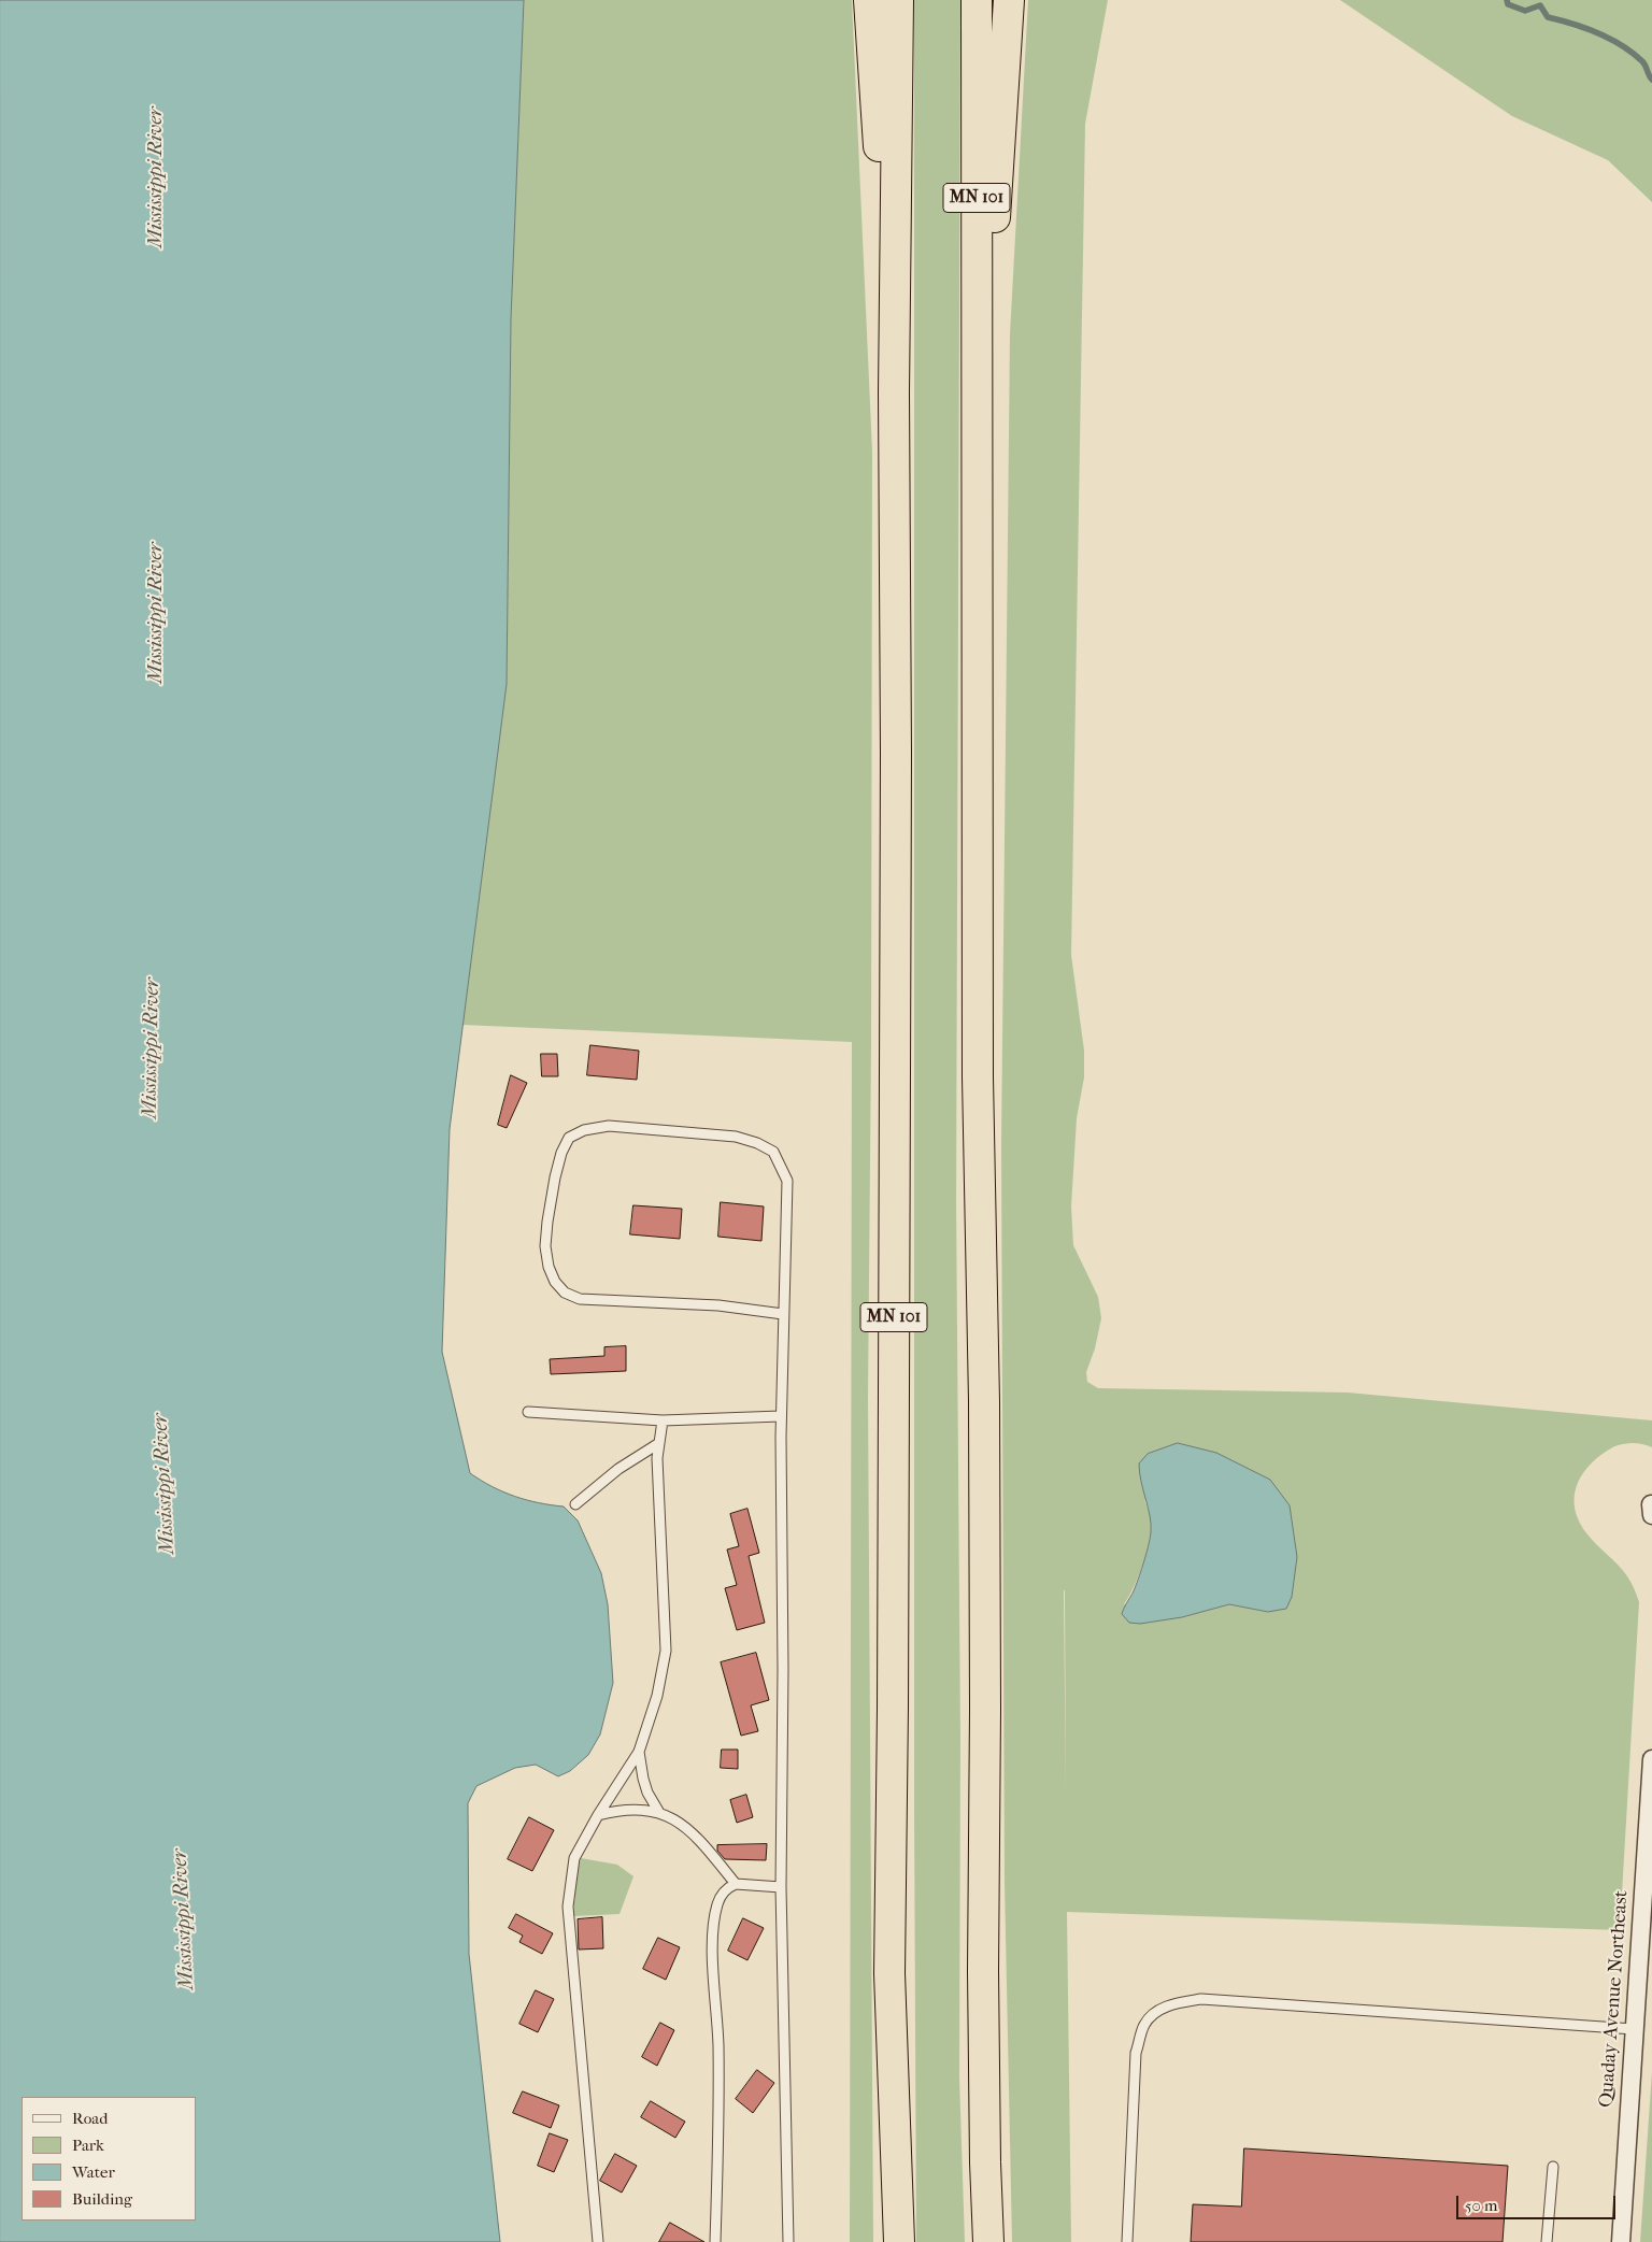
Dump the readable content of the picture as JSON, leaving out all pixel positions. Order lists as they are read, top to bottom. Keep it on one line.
{"streets":{"highway":["MN 101"],"street":["Quaday Avenue Northeast"]},"water":["Mississippi River"],"legend":["Road","Park","Water","Building"],"scale_bar":"50 m"}
